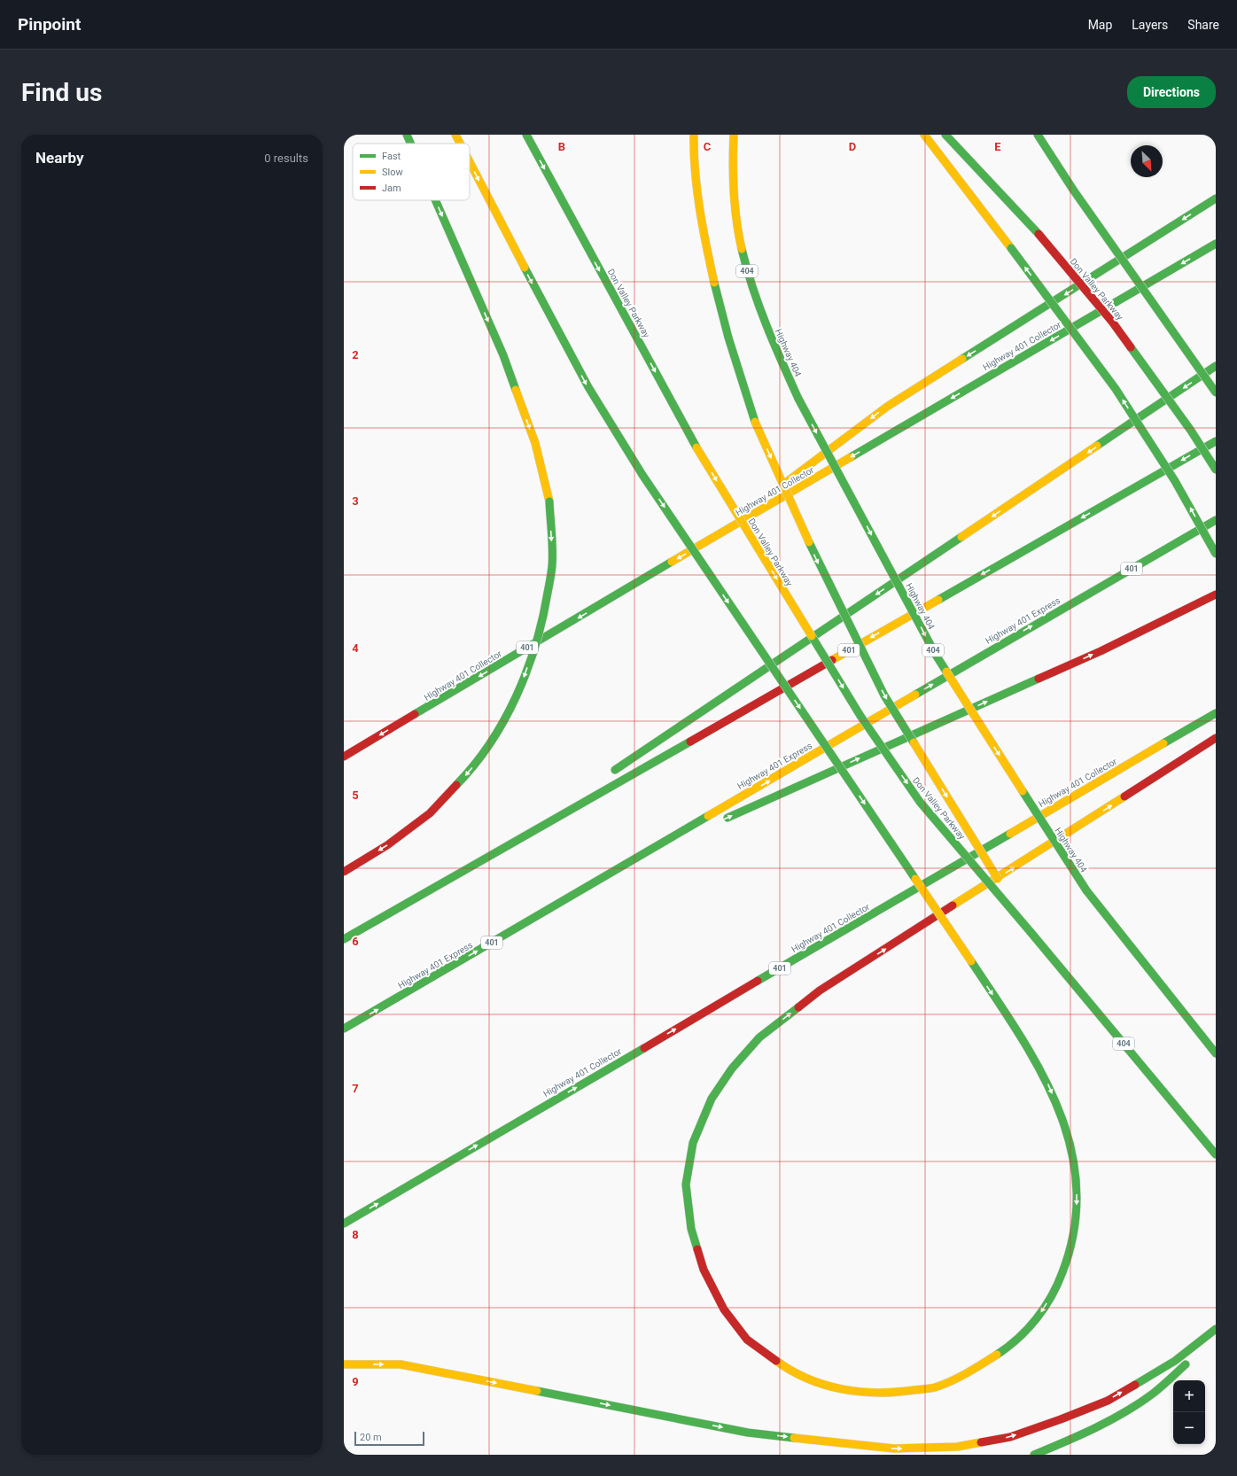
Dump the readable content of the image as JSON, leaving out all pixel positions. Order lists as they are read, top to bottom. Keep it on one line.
{"streets":{"highway":["404","Don Valley Parkway","Highway 401 Collector","Highway 404","401","Highway 401 Express"]},"crossings":[["404","Don Valley Parkway"]],"legend":["Fast","Slow","Jam"],"scale_bar":"20 m","north":"bottom right","page":{"header":"Pinpoint","nav":["Map","Layers","Share"],"buttons":"Directions","title":"Find us","heading":["Nearby","0 results"],"map_buttons":["+","−"],"scale":"20 m"},"grid":{"columns":["B","C","D","E"],"rows":["2","3","4","5","6","7","8","9"]}}
